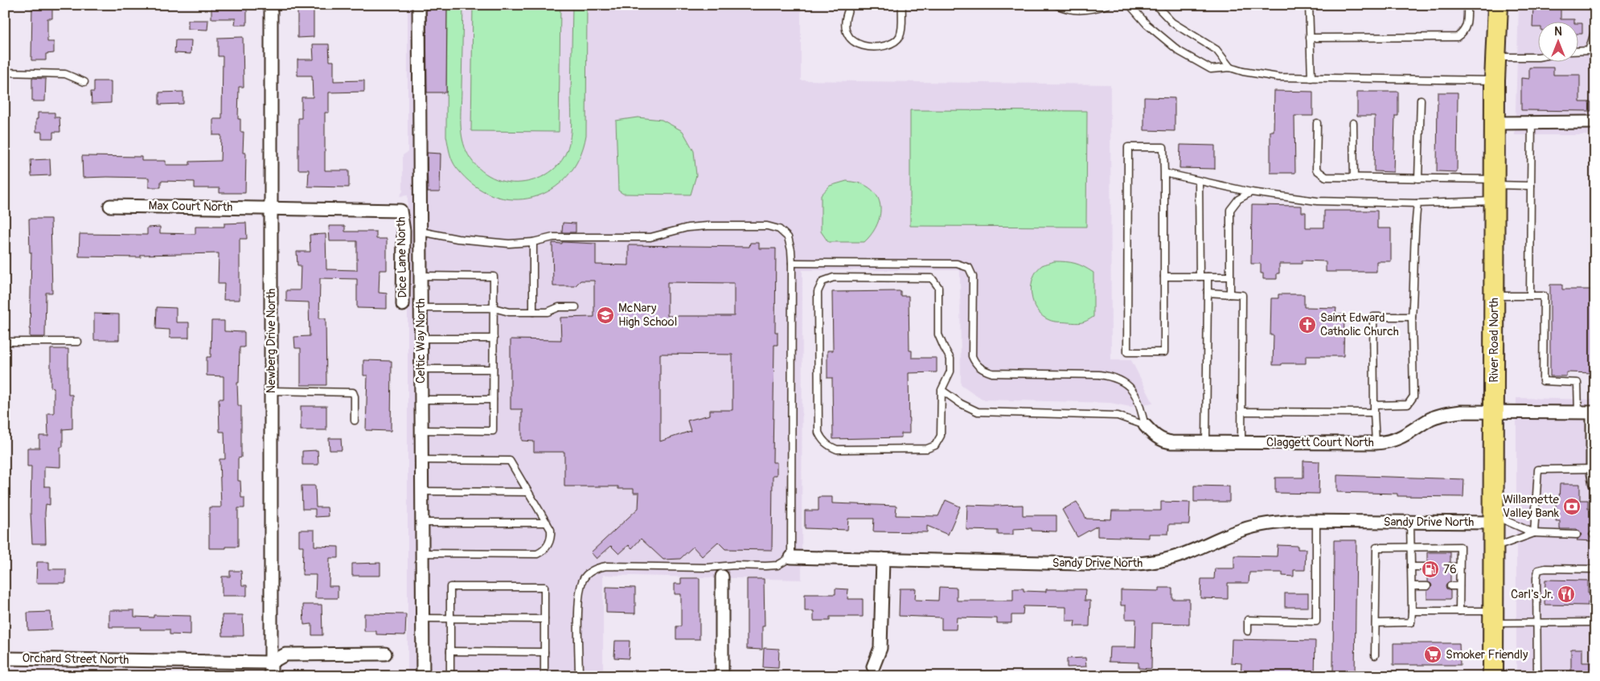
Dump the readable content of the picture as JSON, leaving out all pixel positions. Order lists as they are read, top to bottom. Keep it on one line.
{"streets":{"main road":["River Road North"],"street":["Max Court North","Dice Lane North","Newberg Drive North","Celtic Way North","Claggett Court North","Sandy Drive North","Orchard Street North"]},"crossings":[["Max Court North","Dice Lane North"],["Max Court North","Newberg Drive North"],["River Road North","Claggett Court North"],["River Road North","Sandy Drive North"],["Newberg Drive North","Orchard Street North"]],"places":{"school or university":["McNary High School"],"church":["Saint Edward Catholic Church"],"bank":["Willamette Valley Bank"],"fuel station":["76"],"restaurant":["Carl's Jr."],"supermarket":["Smoker Friendly"]},"north":"top"}
